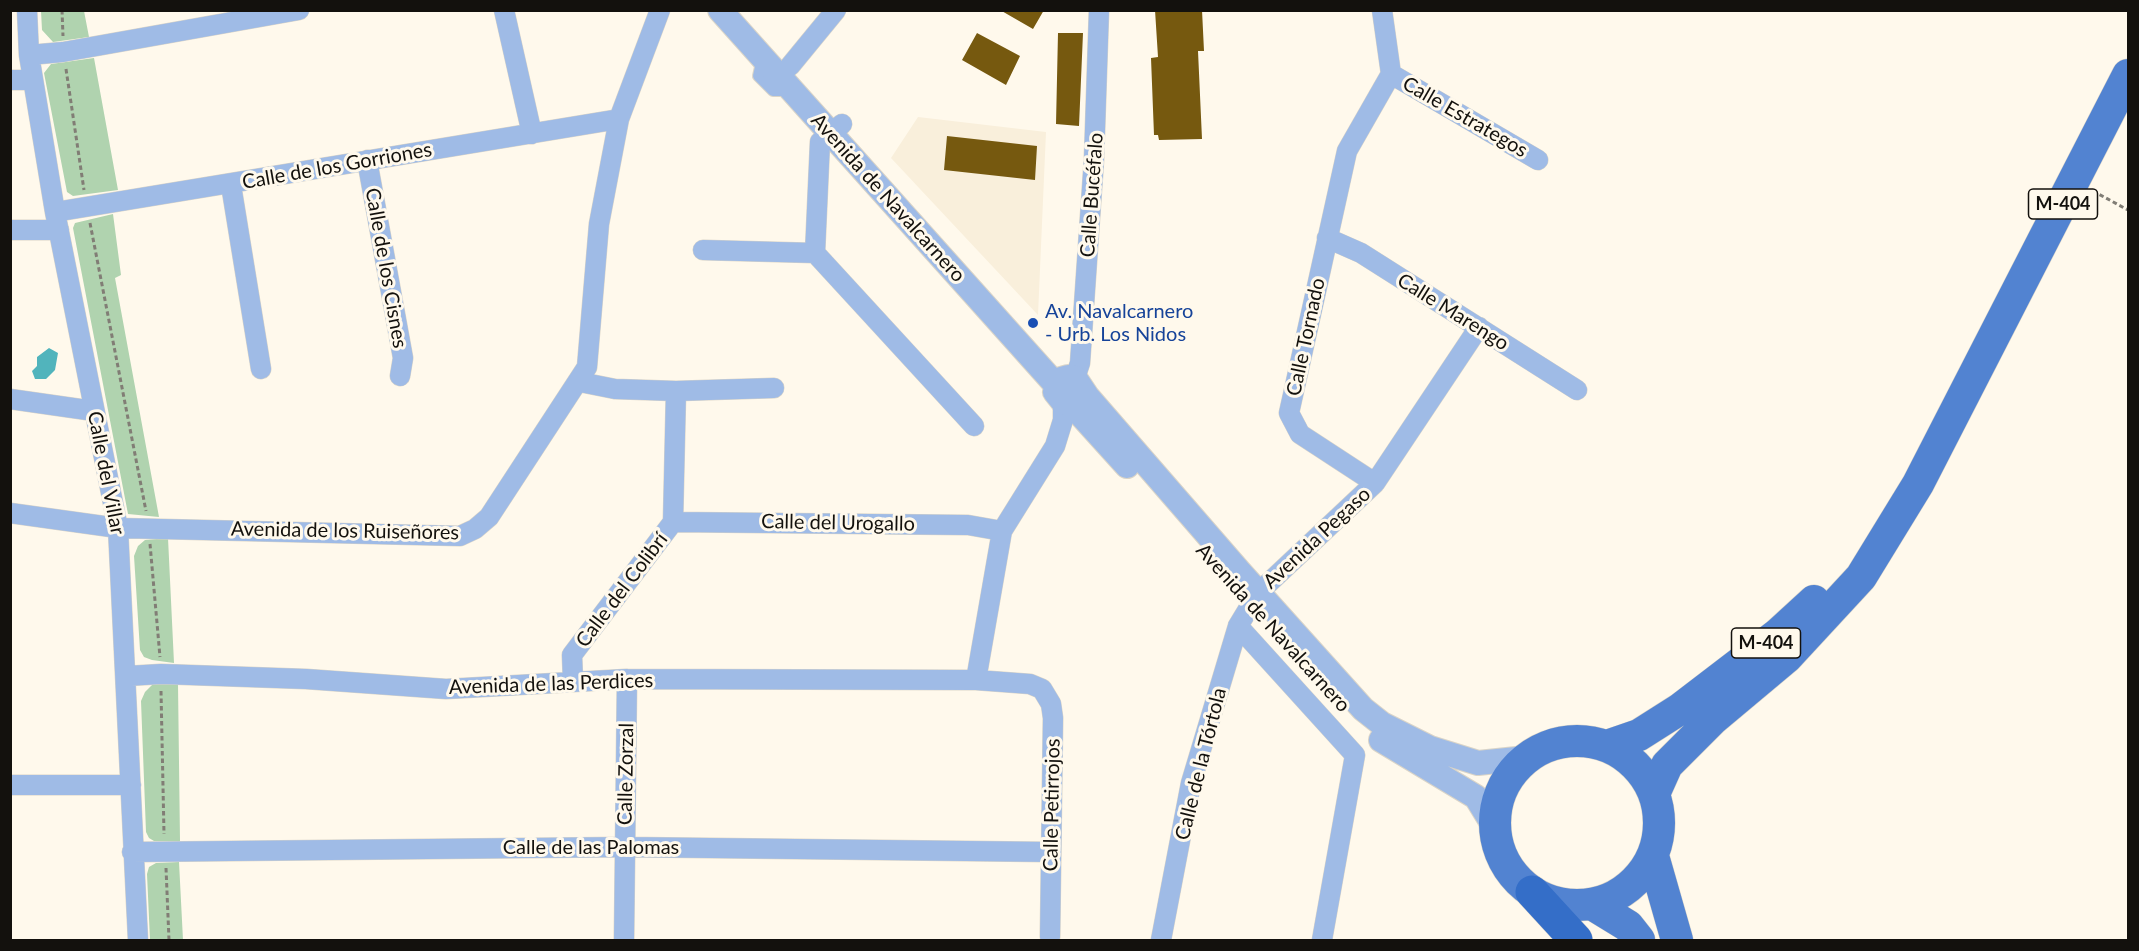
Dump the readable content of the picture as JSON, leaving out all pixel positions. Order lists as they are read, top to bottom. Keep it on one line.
{"streets":{"main road":["M-404"],"street":["Calle Estrategos","Calle de los Gorriones","Calle Bucéfalo","Avenida de Navalcarnero","Calle de los Cisnes","Calle Marengo","Calle Tornado","Calle del Villar","Calle del Urogallo","Avenida de los Ruiseñores","Avenida Pegaso","Calle del Colibrí","Avenida de las Perdices","Calle de la Tórtola","Calle Zorzal","Calle Petirrojos","Calle de las Palomas"]},"crossings":[["Calle Estrategos","Calle Tornado"],["Calle de los Gorriones","Calle de los Cisnes"],["Calle de los Gorriones","Calle del Villar"],["Calle de los Gorriones","Avenida de los Ruiseñores"],["Calle Bucéfalo","Avenida de Navalcarnero"],["Avenida de Navalcarnero","M-404"],["Avenida de Navalcarnero","Avenida Pegaso"],["Avenida de Navalcarnero","Calle de la Tórtola"],["Calle Marengo","Calle Tornado"],["Calle Tornado","Avenida Pegaso"],["Calle del Villar","Avenida de los Ruiseñores"],["Calle del Villar","Avenida de las Perdices"],["Calle del Villar","Calle de las Palomas"],["Calle del Urogallo","Calle del Colibrí"],["Avenida Pegaso","Calle de la Tórtola"],["Calle del Colibrí","Avenida de las Perdices"],["Avenida de las Perdices","Calle Zorzal"],["Avenida de las Perdices","Calle Petirrojos"],["Calle Zorzal","Calle de las Palomas"],["Calle Petirrojos","Calle de las Palomas"]],"places":["Av. Navalcarnero - Urb. Los Nidos"]}
